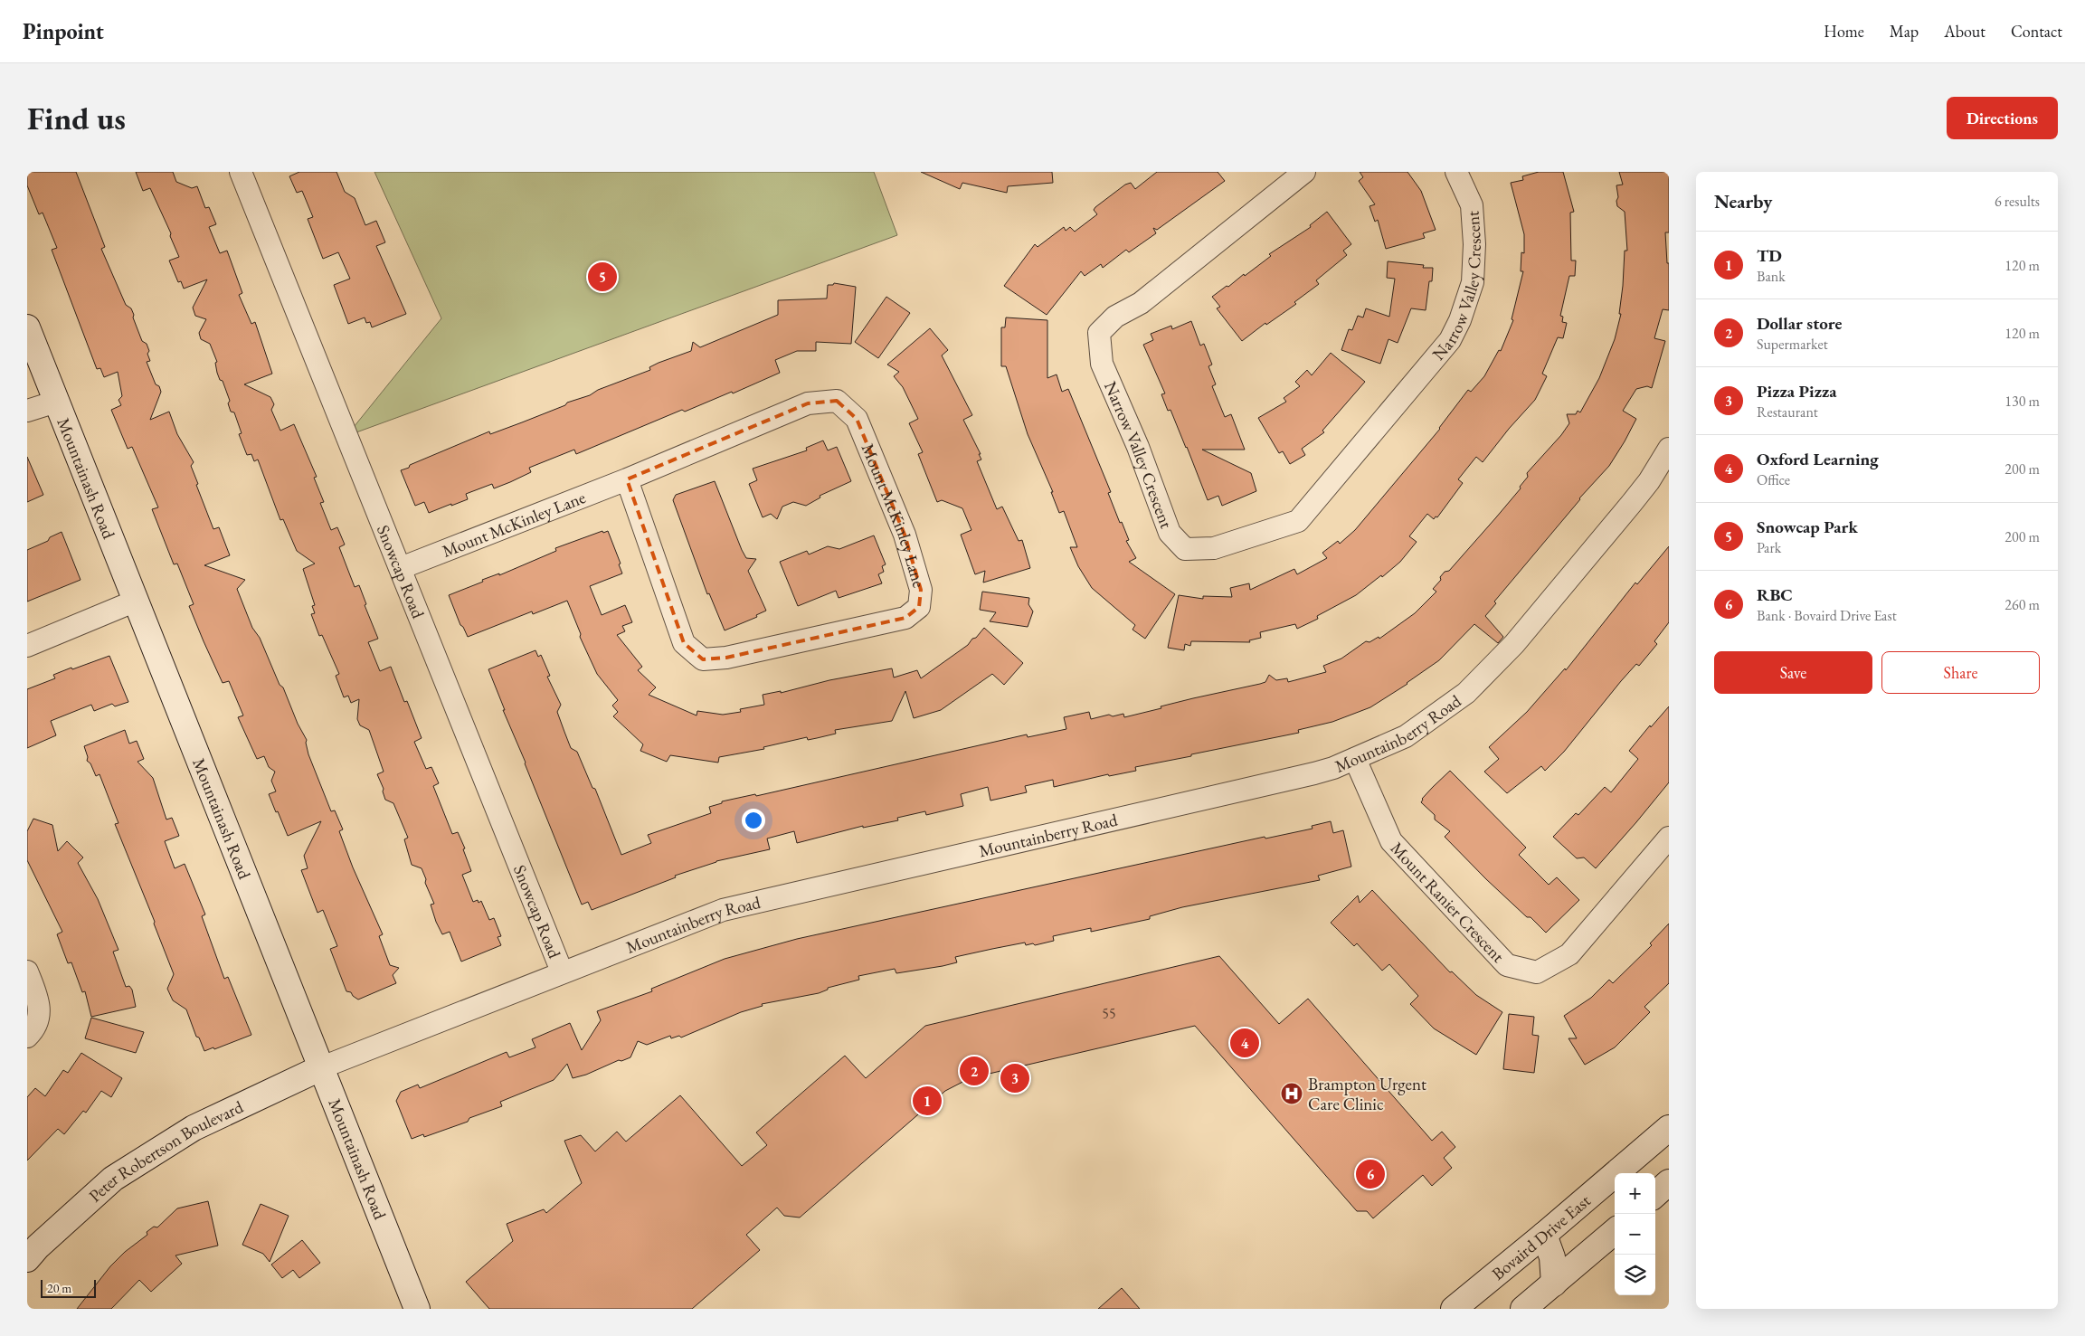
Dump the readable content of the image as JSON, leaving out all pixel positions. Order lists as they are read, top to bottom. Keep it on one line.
{"streets":{"street":["Narrow Valley Crescent","Mountainash Road","Mount McKinley Lane","Snowcap Road","Mountainberry Road","Mount Ranier Crescent","Peter Robertson Boulevard","Bovaird Drive East"]},"crossings":[["Mountainash Road","Mountainberry Road"],["Mountainash Road","Peter Robertson Boulevard"],["Mount McKinley Lane","Snowcap Road"],["Snowcap Road","Mountainberry Road"],["Mountainberry Road","Mount Ranier Crescent"],["Mountainberry Road","Peter Robertson Boulevard"]],"places":{"hospital":["Brampton Urgent Care Clinic"]},"house_numbers":["55"],"scale_bar":"20 m","page":{"header":"Pinpoint","nav":["Home","Map","About","Contact"],"buttons":["Directions",["Save","Share"]],"title":"Find us","heading":["Nearby","6 results"],"list":[{"mark":"1","name":"TD","note":"Bank","value":"120 m"},{"mark":"2","name":"Dollar store","note":"Supermarket","value":"120 m"},{"mark":"3","name":"Pizza Pizza","note":"Restaurant","value":"130 m"},{"mark":"4","name":"Oxford Learning","note":"Office","value":"200 m"},{"mark":"5","name":"Snowcap Park","note":"Park","value":"200 m"},{"mark":"6","name":"RBC","note":"Bank · Bovaird Drive East","value":"260 m"}],"pins":["5","4","2","3","1","6"],"map_buttons":["+","−"],"scale":"20 m"}}
